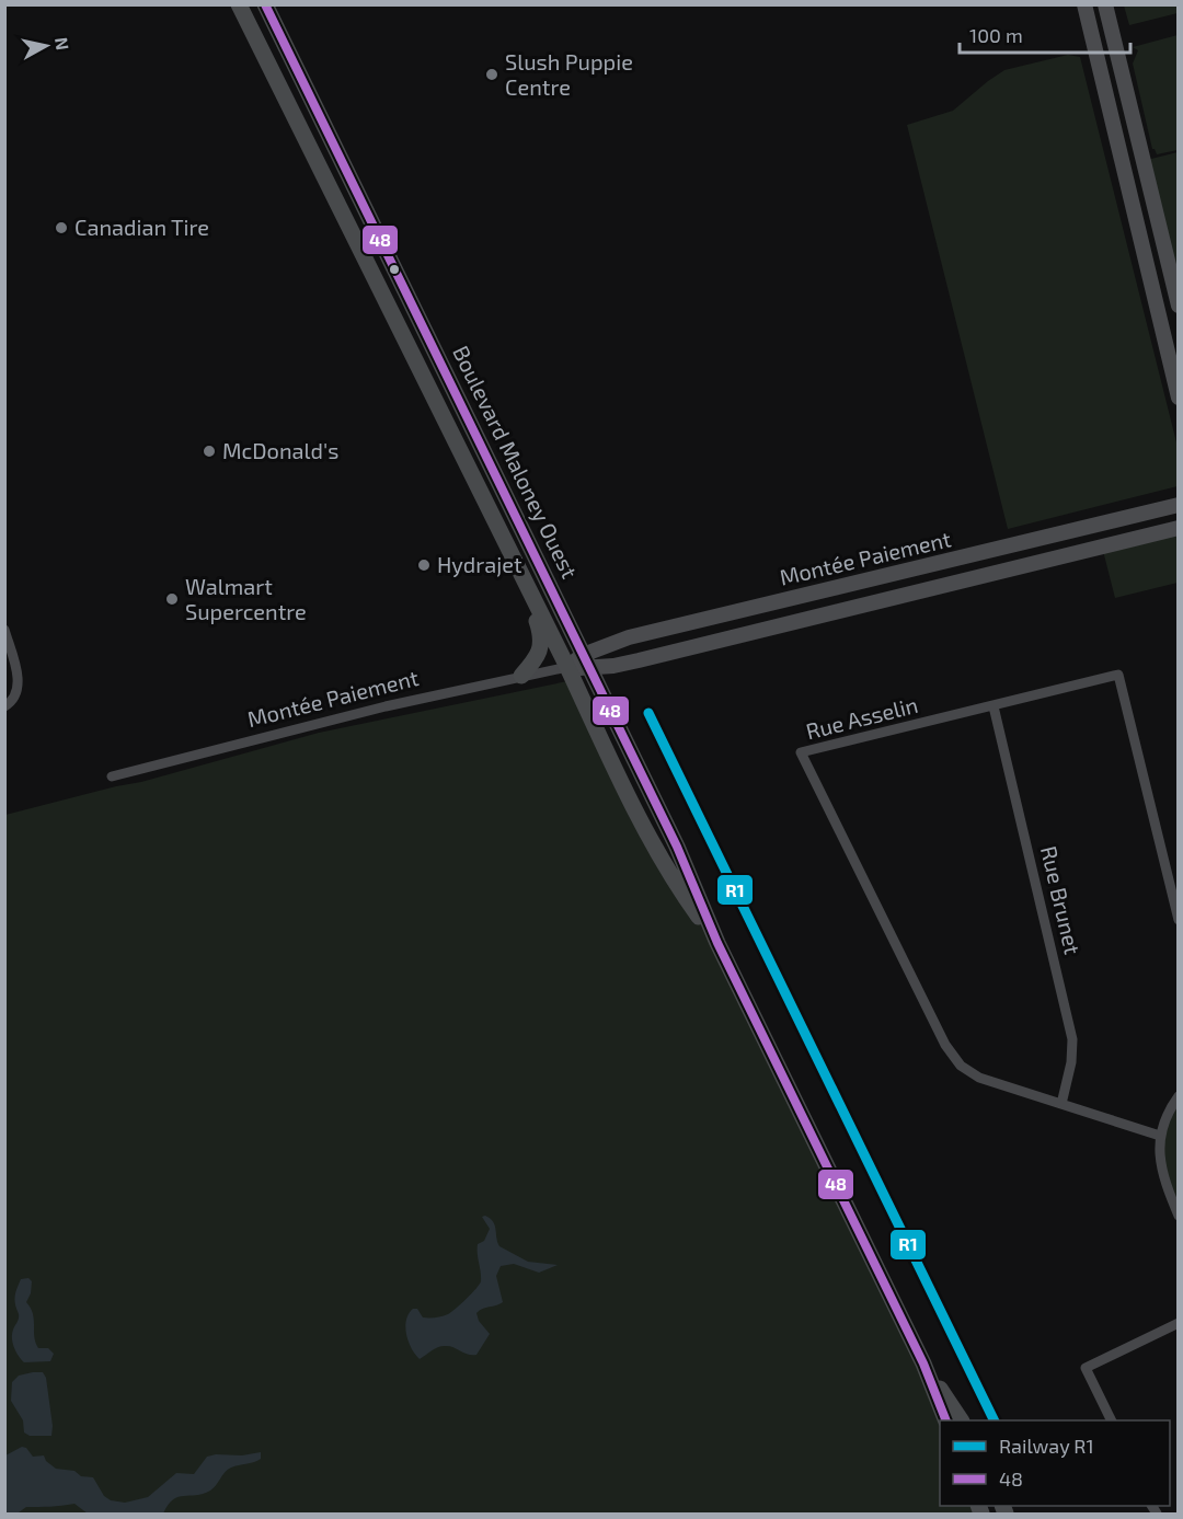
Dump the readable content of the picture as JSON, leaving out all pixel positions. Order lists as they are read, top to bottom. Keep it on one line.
{"streets":{"main road":["Boulevard Maloney Ouest","Montée Paiement"],"street":["Rue Asselin","Rue Brunet"]},"crossings":[["Boulevard Maloney Ouest","Montée Paiement"],["Rue Asselin","Rue Brunet"]],"places":["Slush Puppie Centre","Canadian Tire","McDonald's","Hydrajet","Walmart Supercentre"],"lines":["transit line 48","rail line R1"],"legend":["Railway R1","48"],"scale_bar":"100 m","north":"right"}
